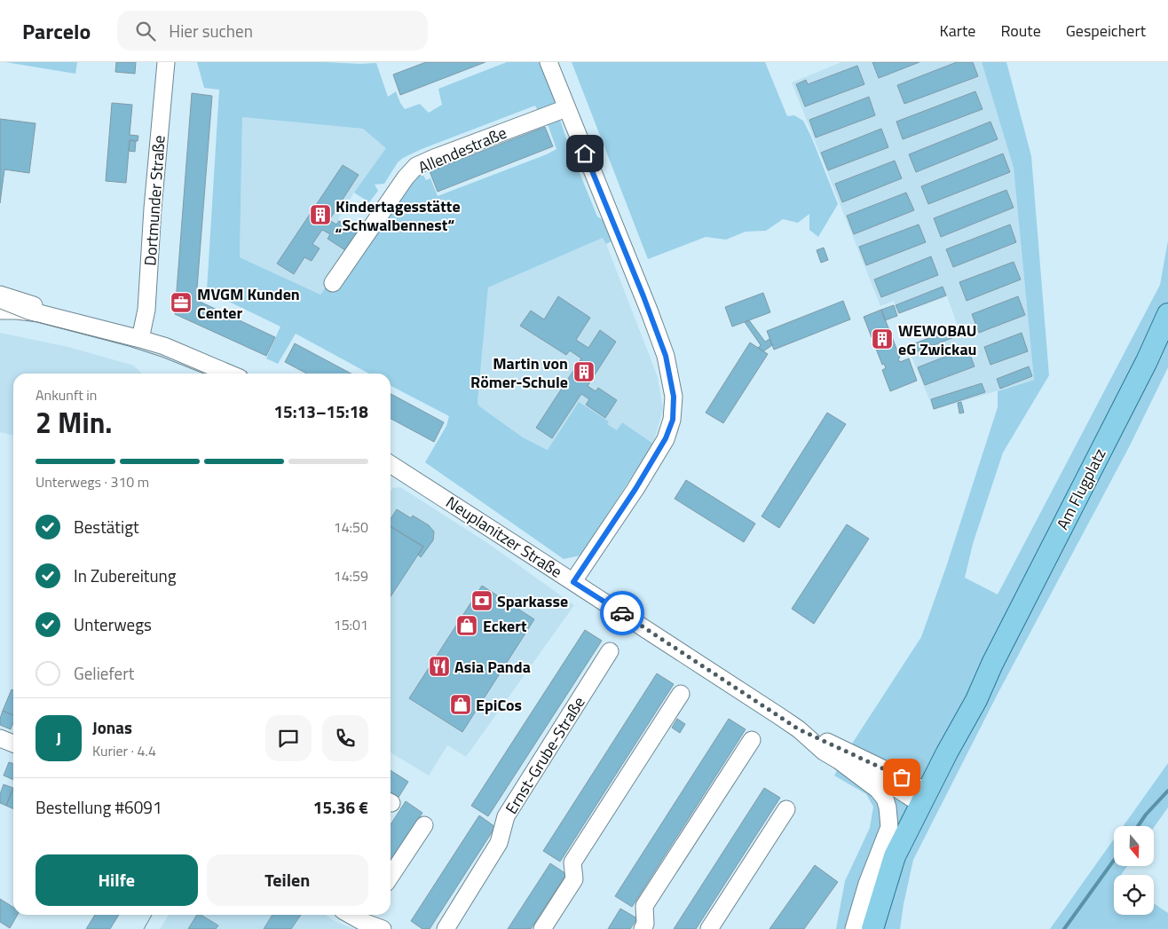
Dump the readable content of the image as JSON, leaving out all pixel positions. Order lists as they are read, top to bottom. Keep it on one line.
{"streets":{"main road":["Am Flugplatz"],"street":["Allendestraße","Dortmunder Straße","Neuplanitzer Straße","Ernst-Grube-Straße"]},"crossings":[["Am Flugplatz","Neuplanitzer Straße"]],"places":{"building":["Kindertagesstätte „Schwalbennest“","WEWOBAU eG Zwickau","Martin von Römer-Schule"],"office":["MVGM Kunden Center"],"bank":["Sparkasse"],"shop":["Eckert","EpiCos"],"restaurant":["Asia Panda"]},"north":"bottom","page":{"header":"Parcelo","search":"Hier suchen","nav":["Karte","Route","Gespeichert"],"heading":["2 Min.","Ankunft in","15:13–15:18"],"panel":["Jonas","Kurier · 4.4","Bestellung #6091","15.36 €"],"bar":"Unterwegs · 310 m","list":[["Bestätigt","14:50"],["In Zubereitung","14:59"],["Unterwegs","15:01"],"Geliefert"],"round":"J","buttons":["Hilfe","Teilen"]}}
